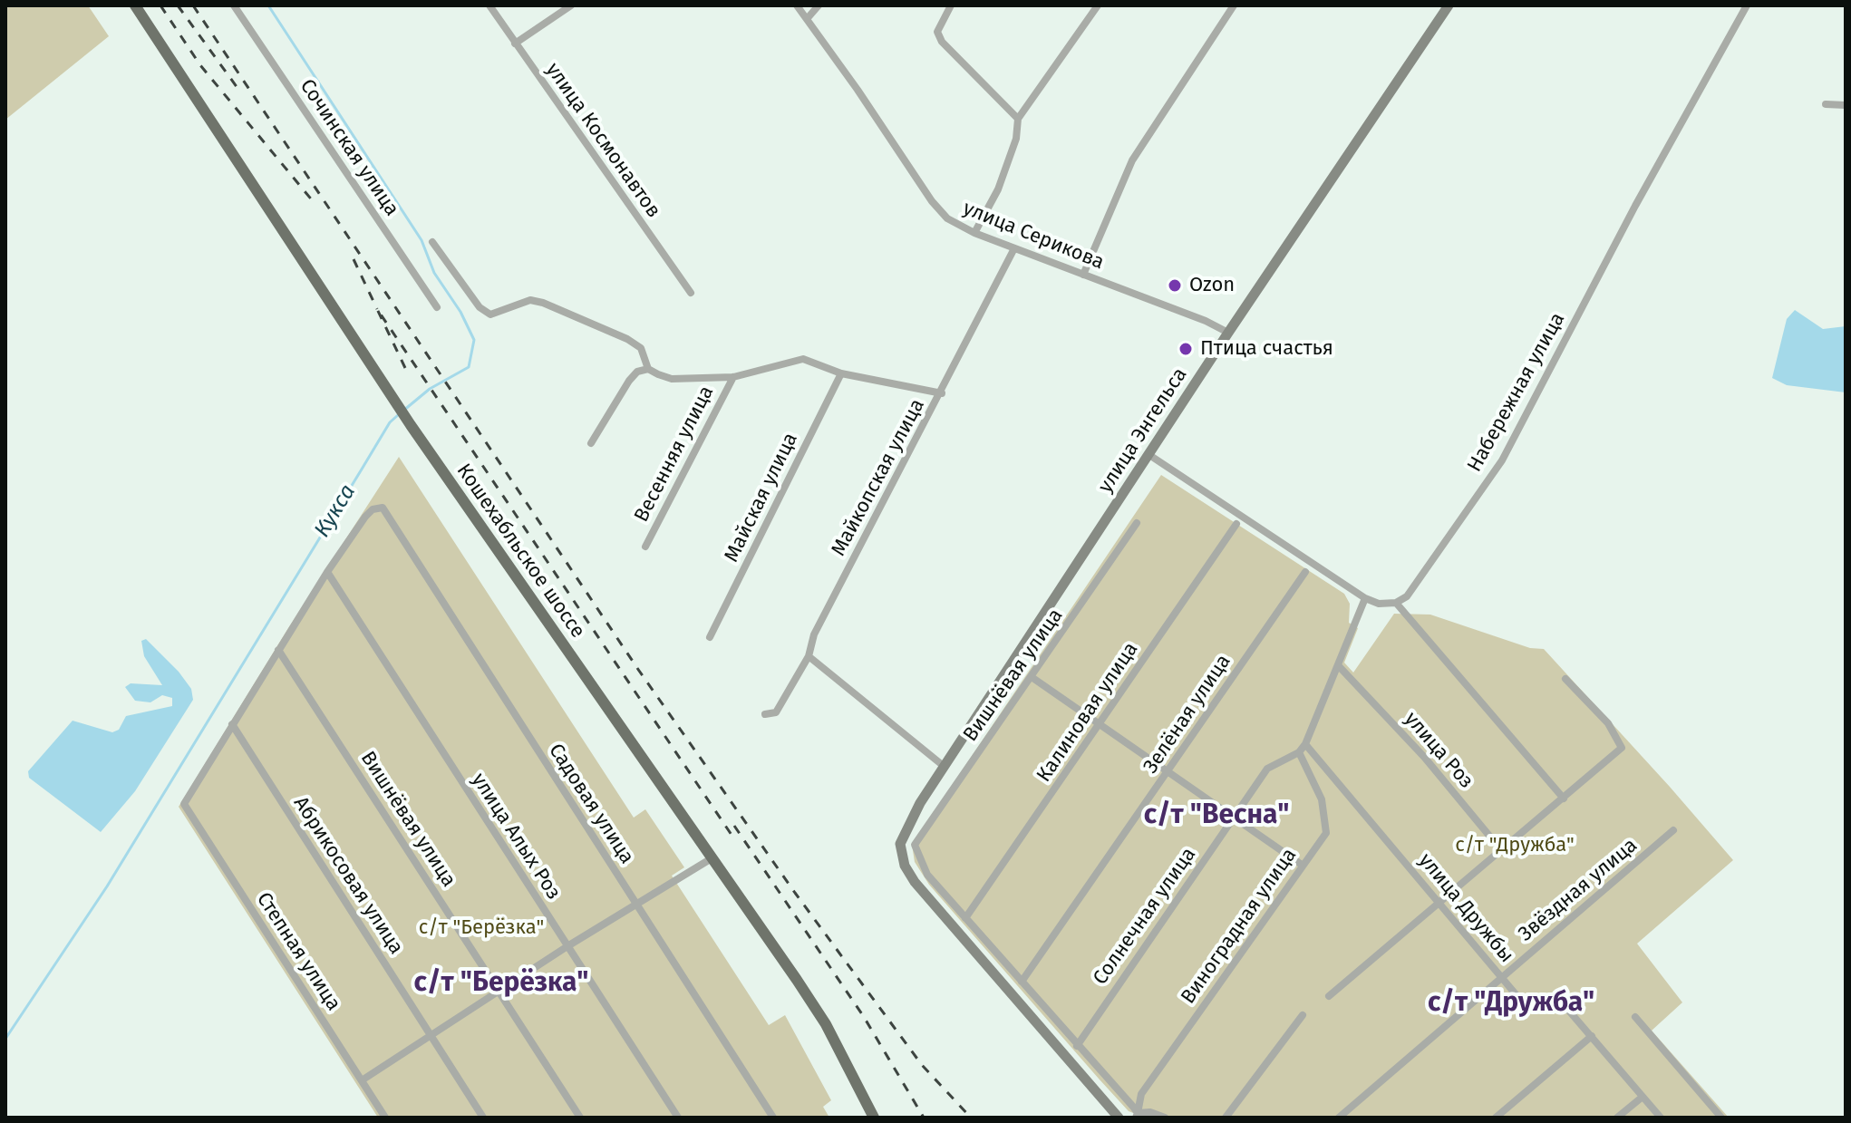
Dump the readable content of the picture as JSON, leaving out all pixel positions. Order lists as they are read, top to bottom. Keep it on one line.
{"streets":{"main road":["Кошехабльское шоссе"],"street":["улица Космонавтов","Сочинская улица","улица Серикова","Набережная улица","улица Энгельса","Весенняя улица","Майкопская улица","Майская улица","Вишнёвая улица","Калиновая улица","Зелёная улица","улица Роз","Садовая улица","улица Алых Роз","Абрикосовая улица","Звёздная улица","улица Дружбы","Солнечная улица","Виноградная улица","Степная улица"]},"crossings":[["улица Серикова","улица Энгельса"],["улица Серикова","Майкопская улица"],["Вишнёвая улица","Калиновая улица"],["улица Роз","Солнечная улица"],["Садовая улица","улица Алых Роз"],["Абрикосовая улица","Степная улица"],["Звёздная улица","улица Дружбы"],["улица Дружбы","Солнечная улица"],["Солнечная улица","Виноградная улица"]],"districts":["с/т \"Весна\"","с/т \"Берёзка\"","с/т \"Дружба\""],"water":["Кукса"],"parks":["с/т \"Дружба\"","с/т \"Берёзка\""],"places":["Ozon","Птица счастья"]}
